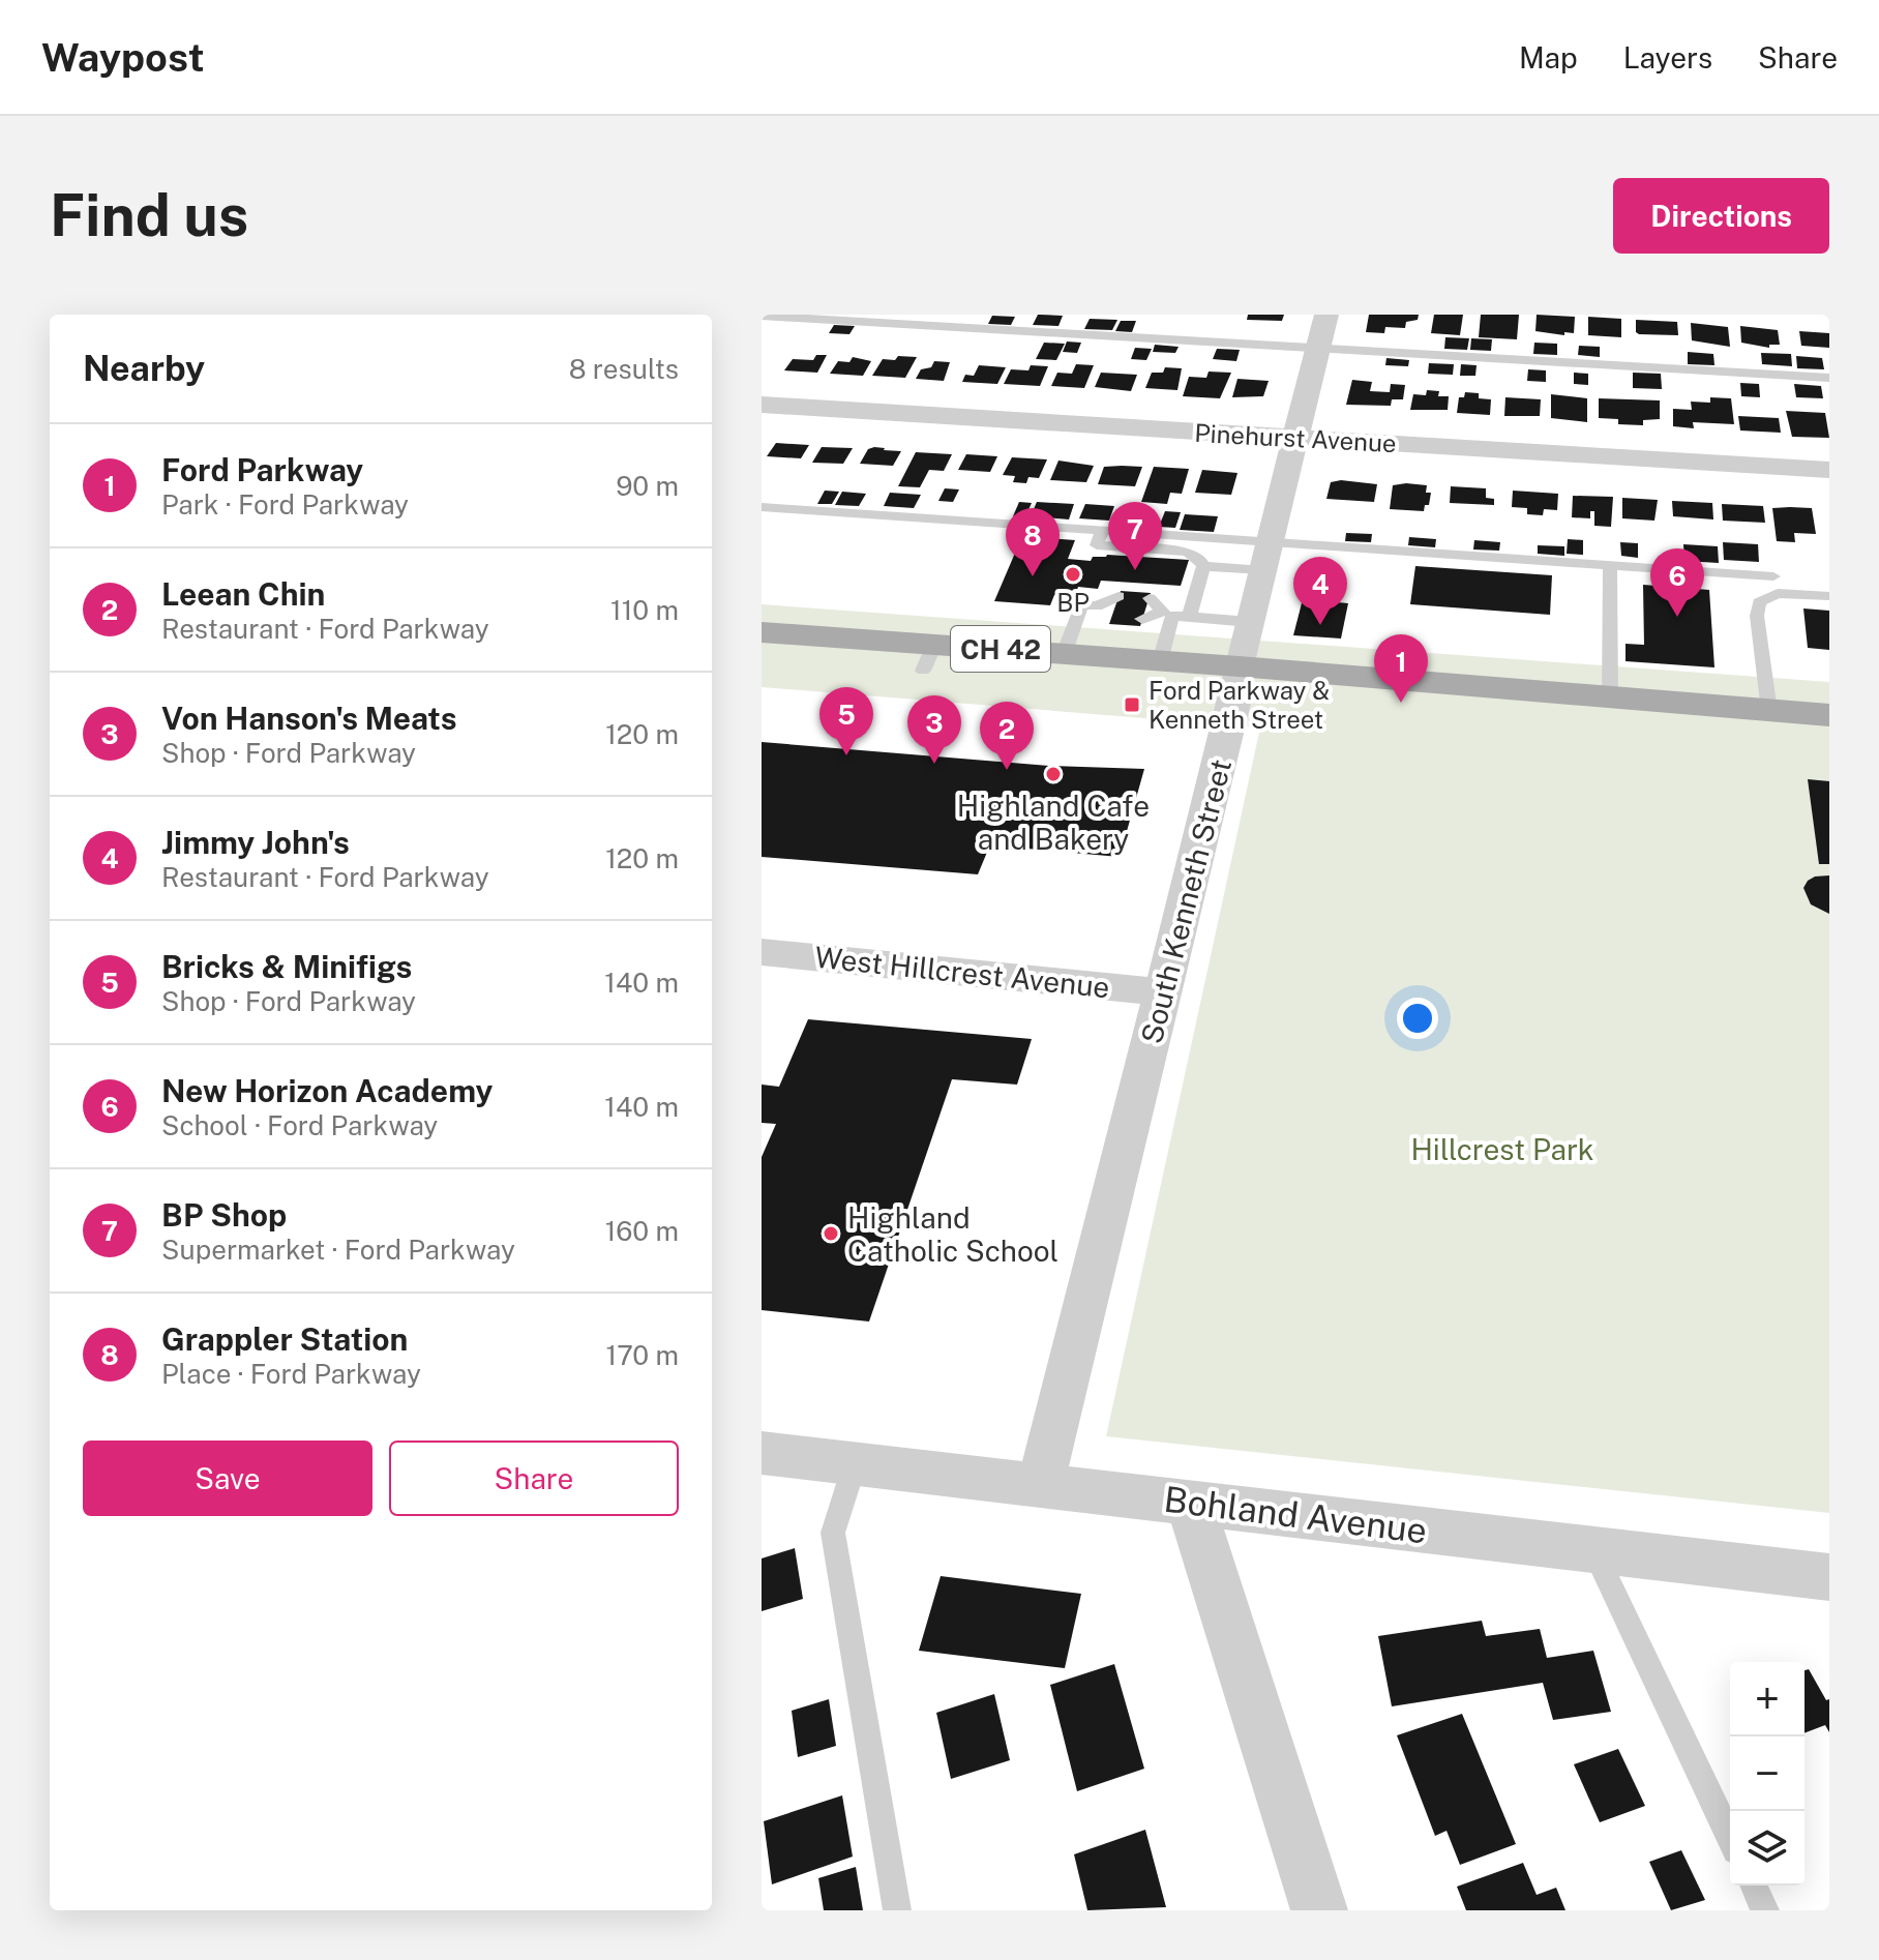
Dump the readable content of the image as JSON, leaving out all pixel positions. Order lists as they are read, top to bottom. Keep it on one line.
{"streets":{"main road":["CH 42"],"street":["Pinehurst Avenue","South Kenneth Street","West Hillcrest Avenue","Bohland Avenue"]},"crossings":[["Pinehurst Avenue","South Kenneth Street"],["CH 42","South Kenneth Street"],["South Kenneth Street","West Hillcrest Avenue"],["South Kenneth Street","Bohland Avenue"]],"parks":["Hillcrest Park"],"places":{"other":["BP","Highland Cafe and Bakery","Highland Catholic School"],"transit":["Ford Parkway & Kenneth Street"]},"page":{"header":"Waypost","nav":["Map","Layers","Share"],"buttons":["Directions",["Save","Share"]],"title":"Find us","heading":["Nearby","8 results"],"list":[{"mark":"1","name":"Ford Parkway","note":"Park · Ford Parkway","value":"90 m"},{"mark":"2","name":"Leean Chin","note":"Restaurant · Ford Parkway","value":"110 m"},{"mark":"3","name":"Von Hanson's Meats","note":"Shop · Ford Parkway","value":"120 m"},{"mark":"4","name":"Jimmy John's","note":"Restaurant · Ford Parkway","value":"120 m"},{"mark":"5","name":"Bricks & Minifigs","note":"Shop · Ford Parkway","value":"140 m"},{"mark":"6","name":"New Horizon Academy","note":"School · Ford Parkway","value":"140 m"},{"mark":"7","name":"BP Shop","note":"Supermarket · Ford Parkway","value":"160 m"},{"mark":"8","name":"Grappler Station","note":"Place · Ford Parkway","value":"170 m"}],"pins":["7","8","6","4","1","5","3","2"],"map_buttons":["+","−"]}}
